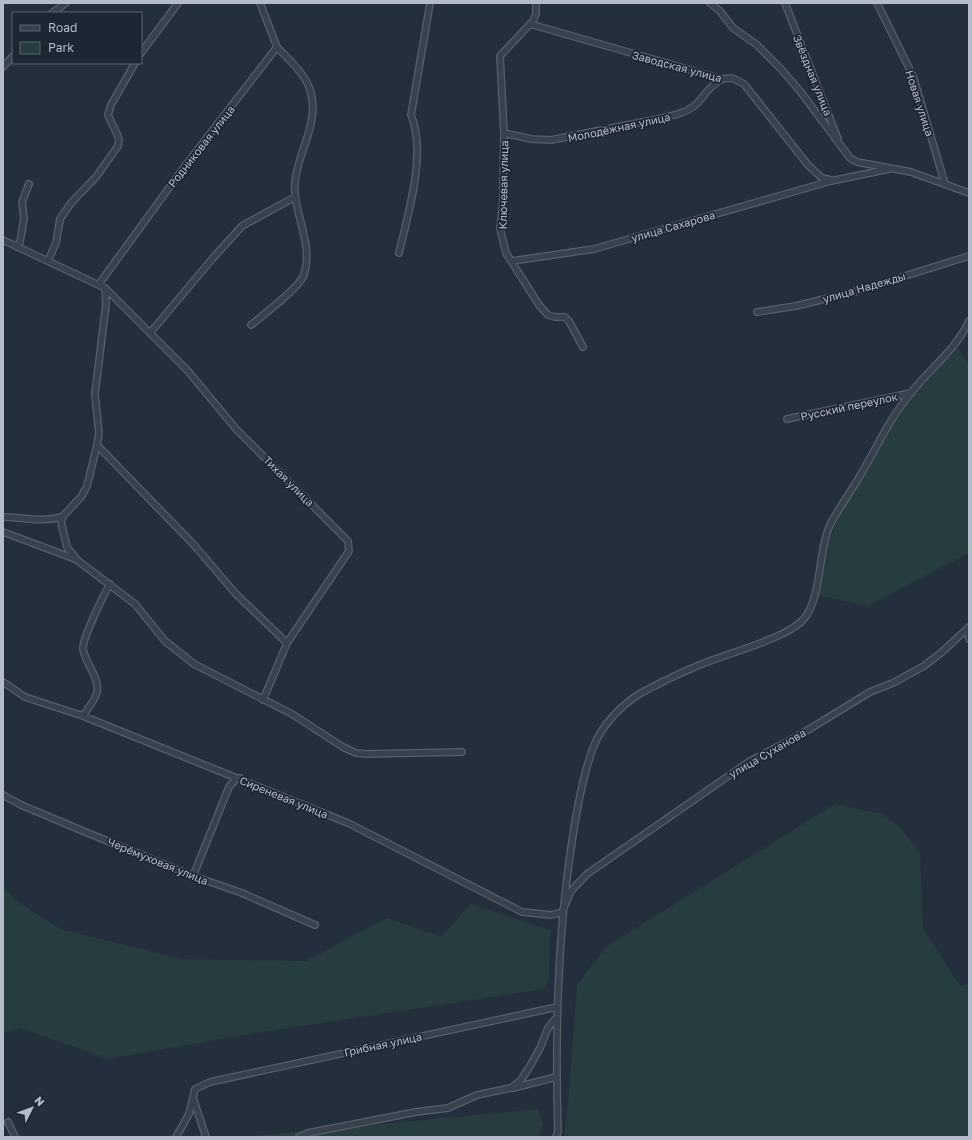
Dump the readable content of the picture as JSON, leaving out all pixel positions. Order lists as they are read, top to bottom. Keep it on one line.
{"streets":{"street":["Заводская улица","Звёздная улица","Новая улица","Молодёжная улица","Родниковая улица","Ключевая улица","улица Сахарова","улица Надежды","Русский переулок","Тихая улица","улица Суханова","Сиреневая улица","Черёмуховая улица","Грибная улица"]},"crossings":[["Заводская улица","Молодёжная улица"],["Заводская улица","Ключевая улица"],["Заводская улица","улица Сахарова"],["Молодёжная улица","Ключевая улица"],["Родниковая улица","Тихая улица"],["Ключевая улица","улица Сахарова"],["улица Суханова","Сиреневая улица"]],"legend":["Road","Park"],"north":"top right"}
